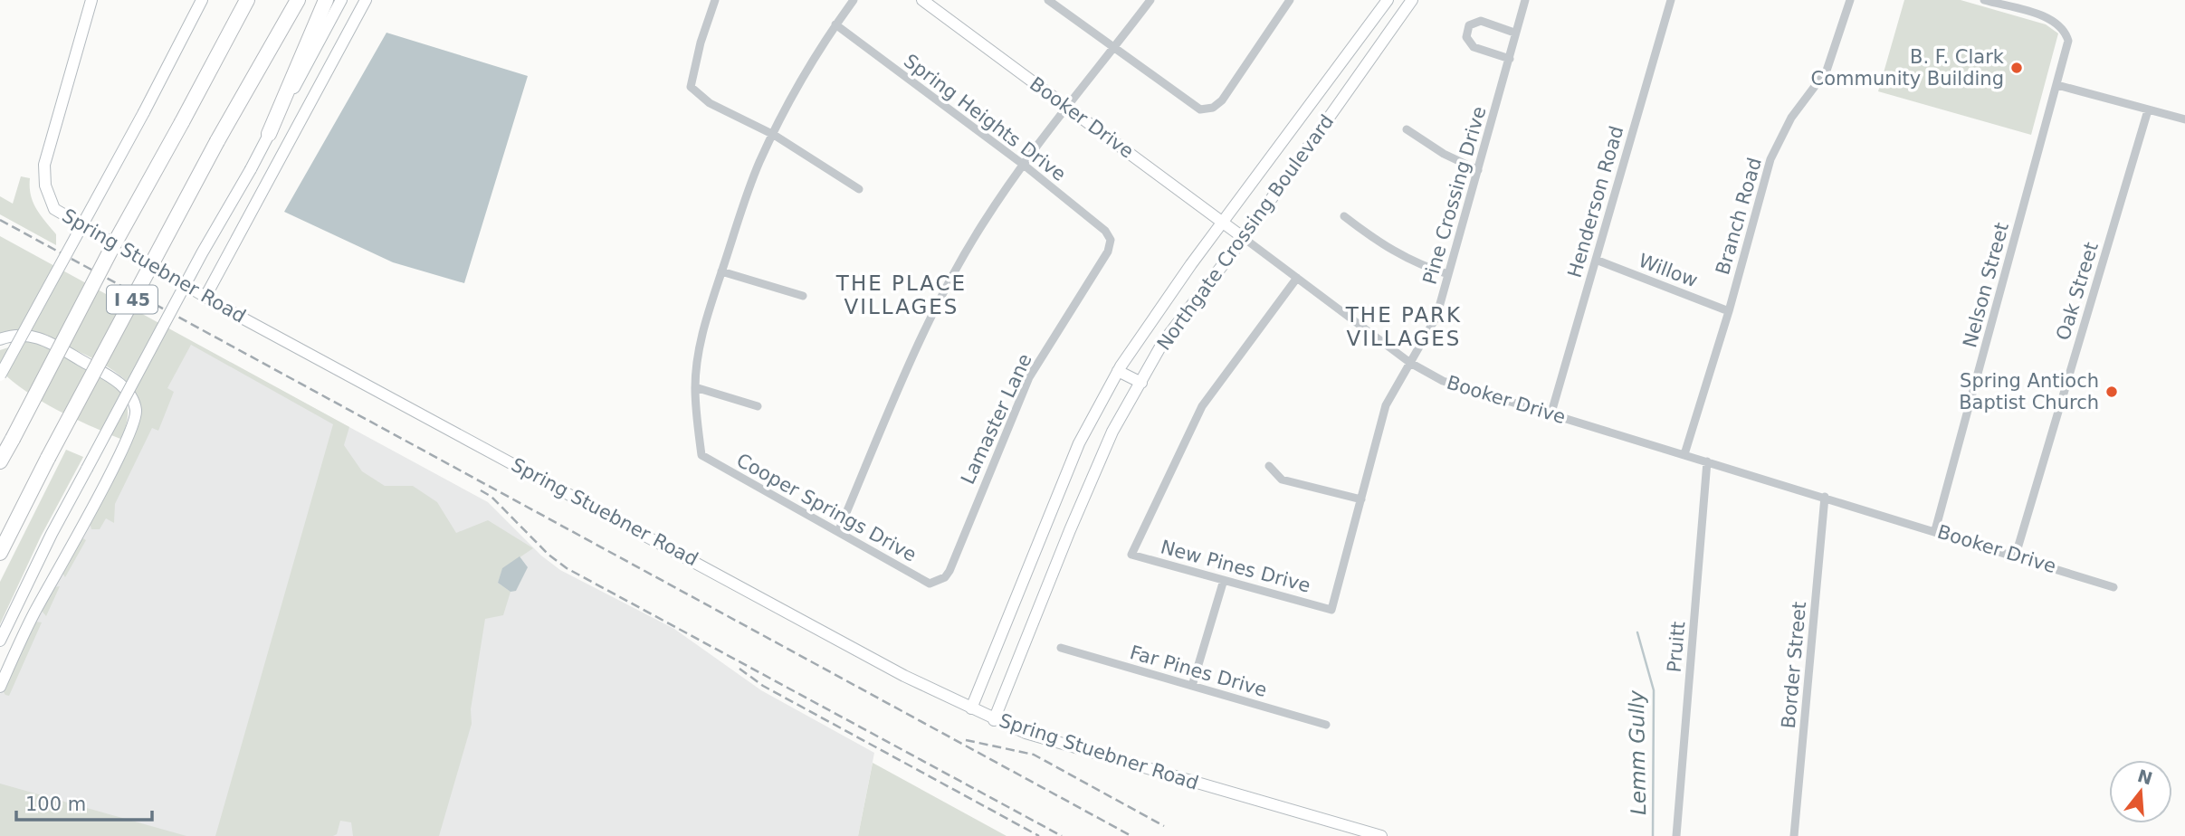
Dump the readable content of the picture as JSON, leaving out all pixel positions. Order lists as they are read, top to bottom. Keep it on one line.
{"streets":{"highway":["I 45"],"main road":["Booker Drive","Northgate Crossing Boulevard","Spring Stuebner Road"],"street":["Spring Heights Drive","Pine Crossing Drive","Henderson Road","Branch Road","Willow","Nelson Street","Oak Street","Lamaster Lane","Cooper Springs Drive","New Pines Drive","Pruitt","Border Street","Far Pines Drive"]},"crossings":[["Spring Heights Drive","Lamaster Lane"],["Booker Drive","Pine Crossing Drive"],["Booker Drive","Henderson Road"],["Booker Drive","Branch Road"],["Booker Drive","Northgate Crossing Boulevard"],["Booker Drive","Nelson Street"],["Booker Drive","Oak Street"],["Booker Drive","New Pines Drive"],["Booker Drive","Pruitt"],["Booker Drive","Border Street"],["Pine Crossing Drive","New Pines Drive"],["Henderson Road","Willow"],["Branch Road","Willow"],["Northgate Crossing Boulevard","Spring Stuebner Road"],["Lamaster Lane","Cooper Springs Drive"]],"districts":["THE PLACE VILLAGES","THE PARK VILLAGES"],"water":["Lemm Gully"],"places":["B. F. Clark Community Building","Spring Antioch Baptist Church"],"scale_bar":"100 m","north":"top"}
